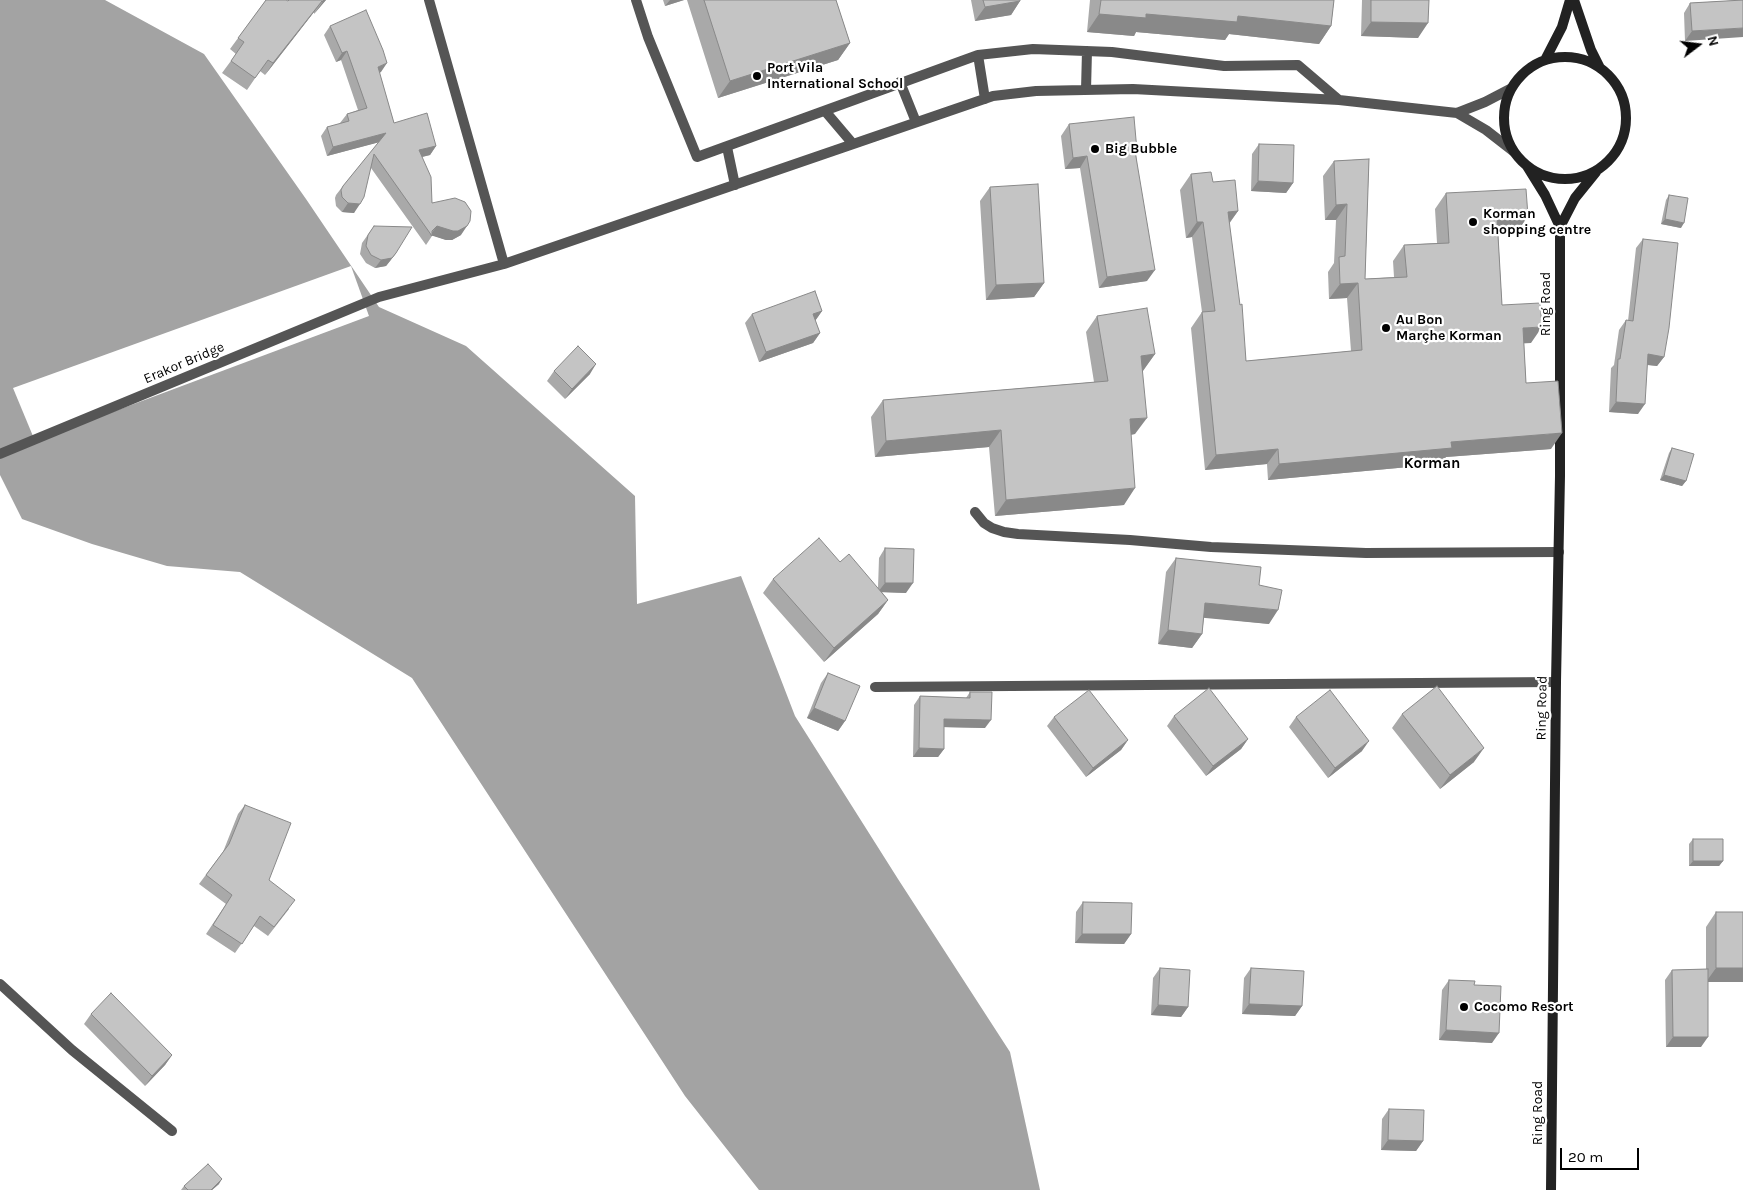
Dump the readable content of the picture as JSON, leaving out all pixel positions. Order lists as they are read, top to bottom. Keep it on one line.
{"streets":{"main road":["Ring Road"],"street":["Erakor Bridge"]},"districts":["Korman"],"places":["Port Vila International School","Big Bubble","Korman shopping centre","Au Bon Marçhe Korman","Cocomo Resort"],"scale_bar":"20 m","north":"right"}
